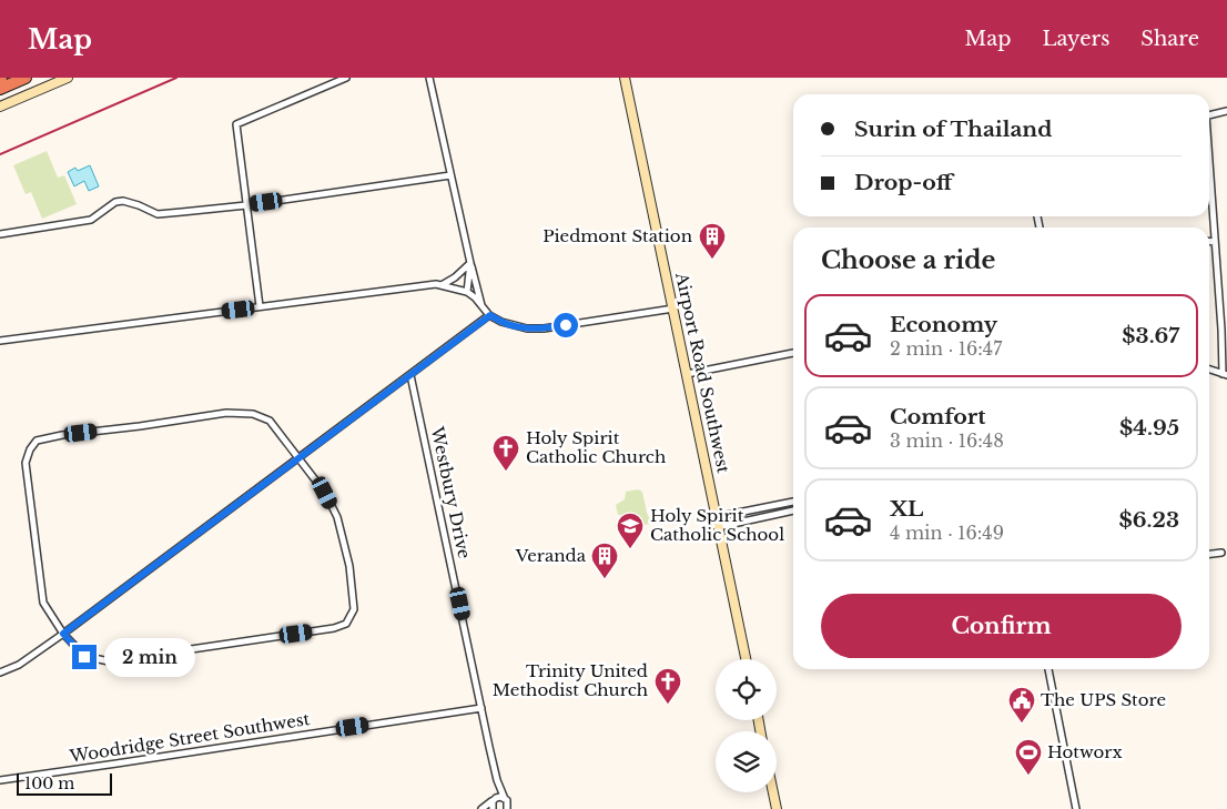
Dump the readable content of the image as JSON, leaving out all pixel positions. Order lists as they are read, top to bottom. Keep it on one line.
{"streets":{"main road":["Airport Road Southwest"],"street":["Westbury Drive","Woodridge Street Southwest"]},"crossings":[["Westbury Drive","Woodridge Street Southwest"]],"places":{"building":["Piedmont Station","Veranda"],"church":["Holy Spirit Catholic Church","Trinity United Methodist Church"],"school or university":["Holy Spirit Catholic School"],"public building":["The UPS Store"],"sports":["Hotworx"]},"scale_bar":"100 m","page":{"header":"Map","nav":["Map","Layers","Share"],"banner":["Surin of Thailand","Drop-off"],"heading":"Choose a ride","list":[{"name":"Economy","note":"2 min · 16:47","value":"$3.67"},{"name":"Comfort","note":"3 min · 16:48","value":"$4.95"},{"name":"XL","note":"4 min · 16:49","value":"$6.23"}],"buttons":"Confirm","bubble":"2 min","scale":"100 m"}}
